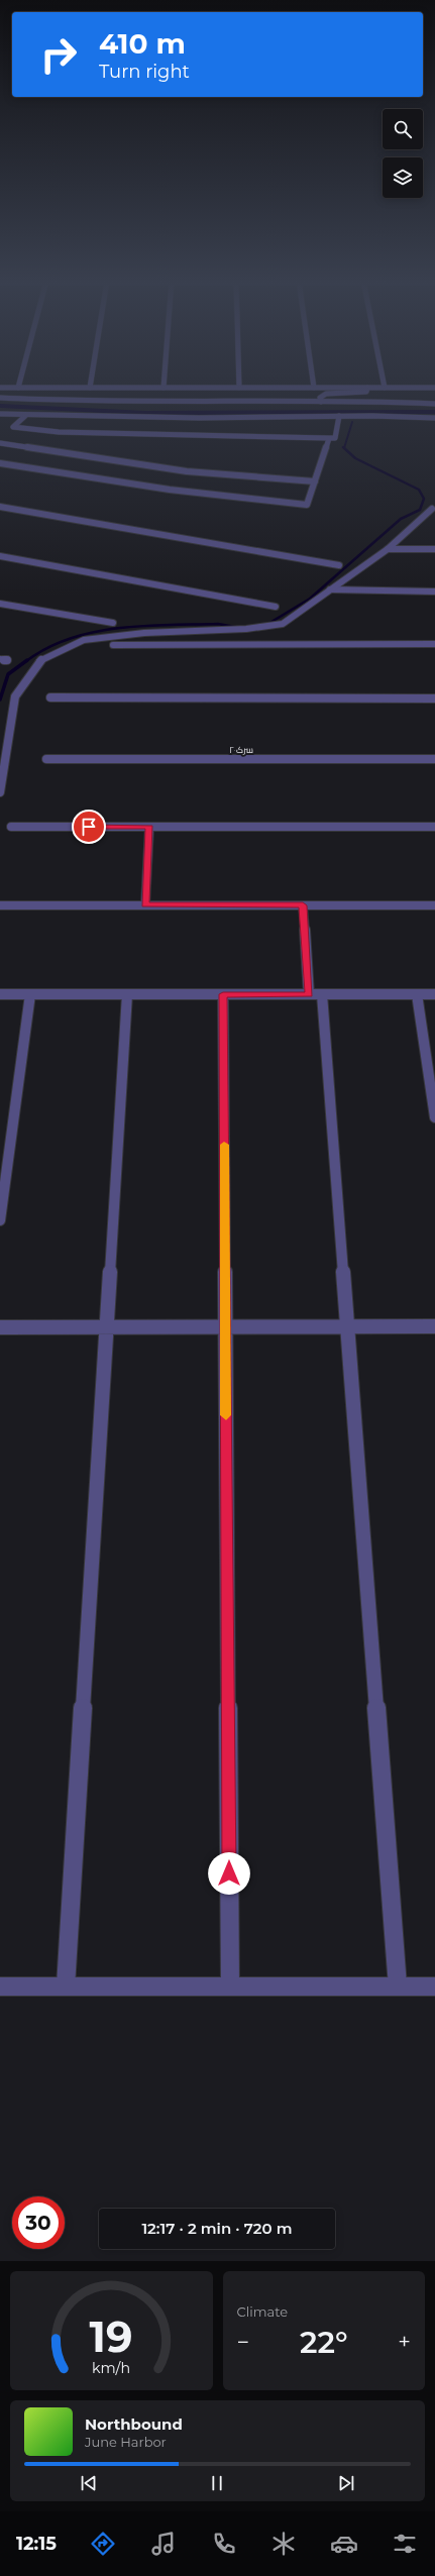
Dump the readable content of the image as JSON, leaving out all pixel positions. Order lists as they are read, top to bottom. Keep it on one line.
{"streets":{"street":["سرک۲۰"]},"page":{"turn":["410 m","Turn right"],"limit":"30","trip":"12:17 · 2 min · 720 m","tile":"Climate","heat":["−","22°","+"],"song":["Northbound","June Harbor"],"tabs":"12:15","gauge":["19","km/h"]}}
